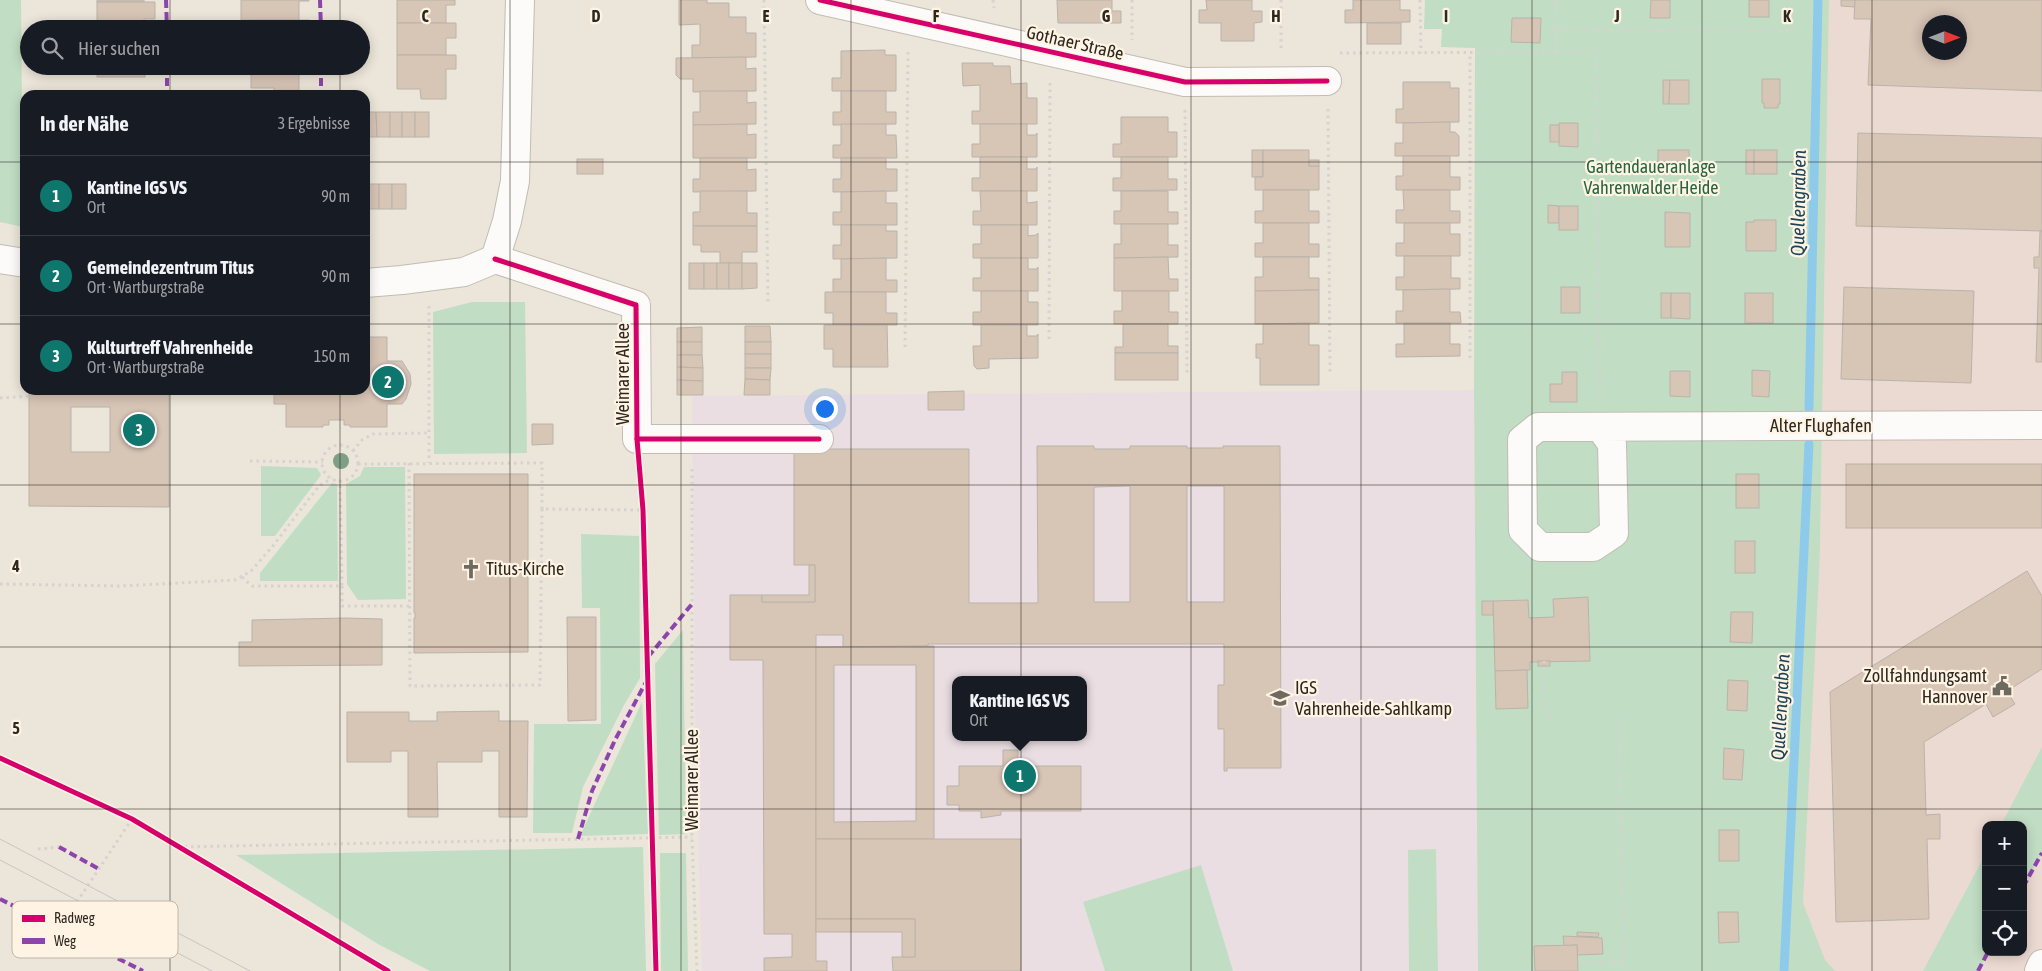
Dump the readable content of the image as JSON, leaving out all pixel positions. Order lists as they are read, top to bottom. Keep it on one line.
{"streets":{"street":["Gothaer Straße","Weimarer Allee","Alter Flughafen"]},"water":["Quellengraben"],"parks":["Gartendaueranlage Vahrenwalder Heide"],"places":{"church":["Titus-Kirche"],"public building":["Zollfahndungsamt Hannover"],"school or university":["IGS Vahrenheide-Sahlkamp"]},"legend":["Radweg","Weg"],"north":"right","page":{"search":"Hier suchen","heading":["In der Nähe","3 Ergebnisse"],"list":[{"mark":"1","name":"Kantine IGS VS","note":"Ort","value":"90 m"},{"mark":"2","name":"Gemeindezentrum Titus","note":"Ort · Wartburgstraße","value":"90 m"},{"mark":"3","name":"Kulturtreff Vahrenheide","note":"Ort · Wartburgstraße","value":"150 m"}],"pins":["2","3","1"],"popup":["Kantine IGS VS","Ort"],"map_buttons":["+","−"]},"grid":{"columns":["C","D","E","F","G","H","I","J","K"],"rows":["4","5"]}}
